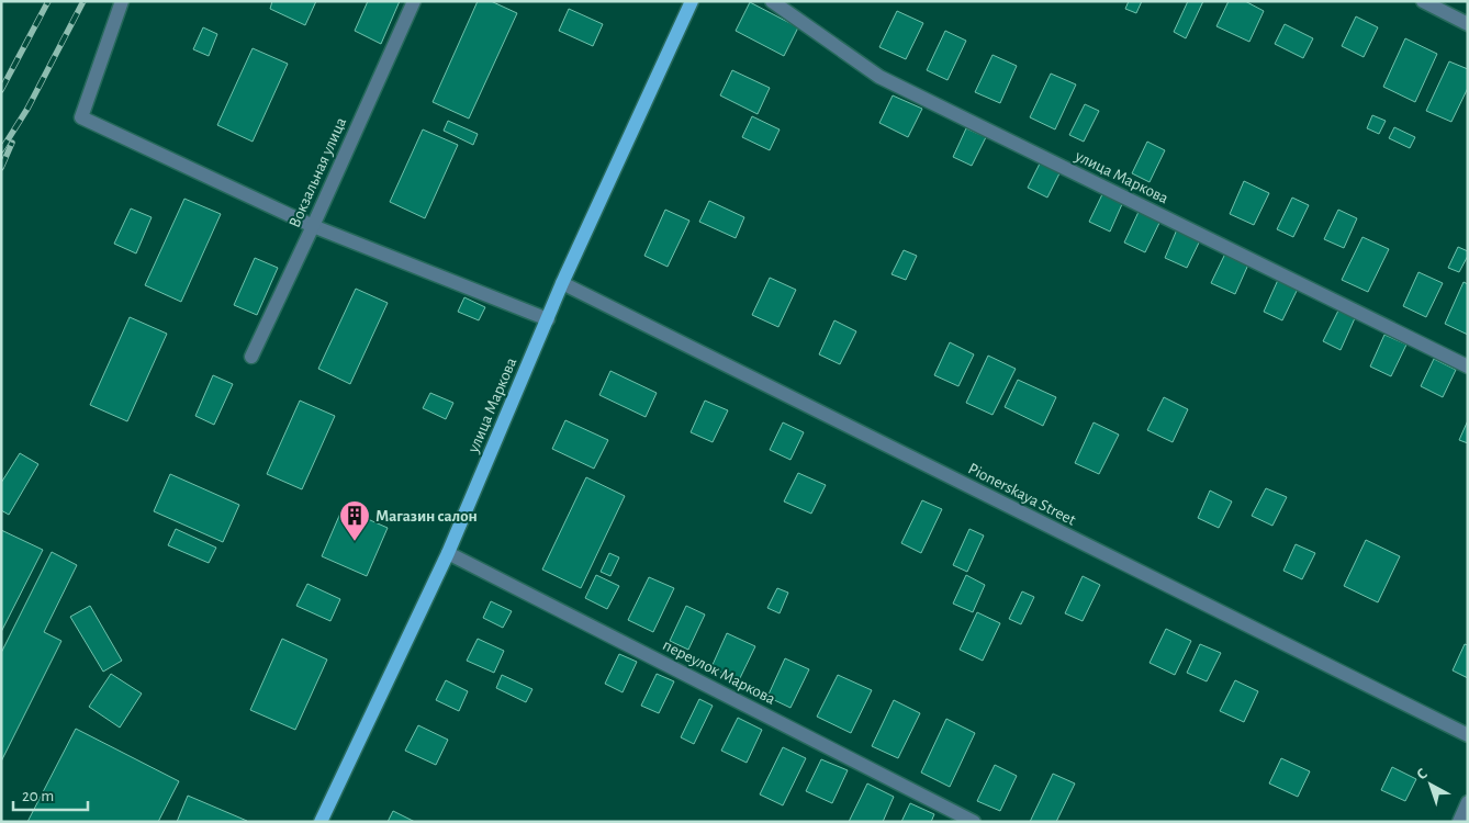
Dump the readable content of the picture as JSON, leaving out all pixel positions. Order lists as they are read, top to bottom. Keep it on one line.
{"streets":{"main road":["улица Маркова"],"street":["Вокзальная улица","Pionerskaya Street","переулок Маркова"]},"crossings":[["улица Маркова","Pionerskaya Street"],["улица Маркова","переулок Маркова"]],"places":{"building":["Магазин салон"]},"scale_bar":"20 m","north":"top left"}
